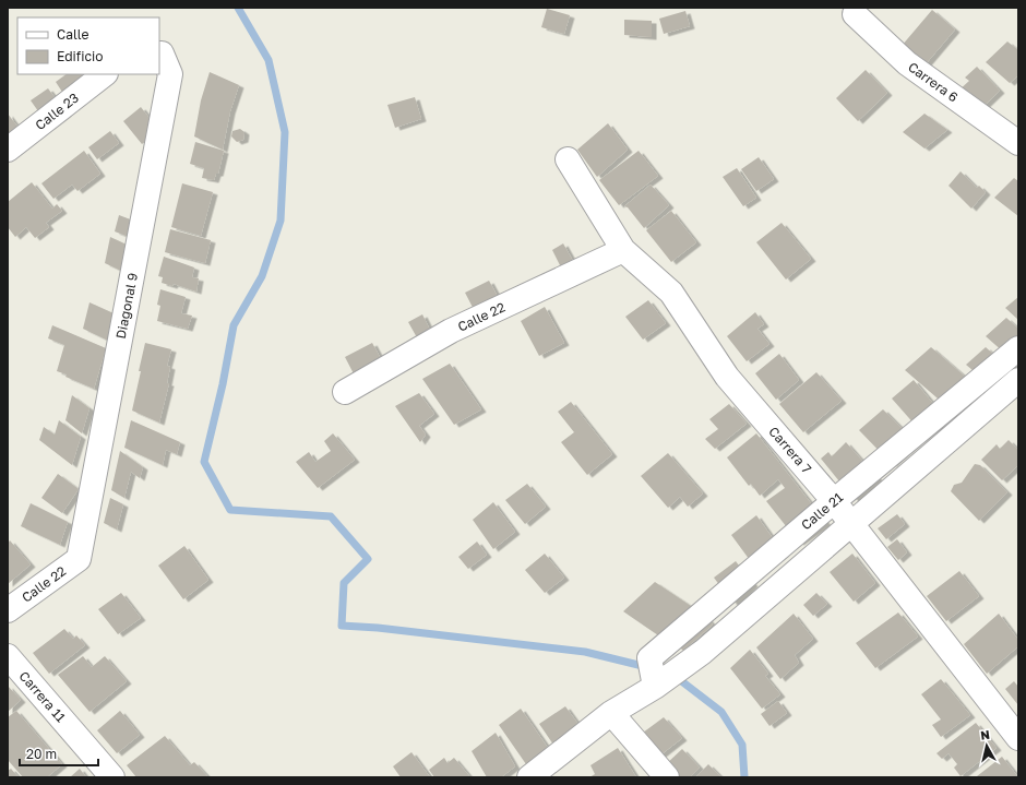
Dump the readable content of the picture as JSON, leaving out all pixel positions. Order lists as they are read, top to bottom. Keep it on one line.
{"streets":{"street":["Carrera 6","Calle 23","Diagonal 9","Calle 22","Carrera 7","Calle 21","Carrera 11"]},"crossings":[["Diagonal 9","Calle 22"],["Calle 22","Carrera 7"],["Carrera 7","Calle 21"]],"legend":["Calle","Edificio"],"scale_bar":"20 m","north":"top"}
